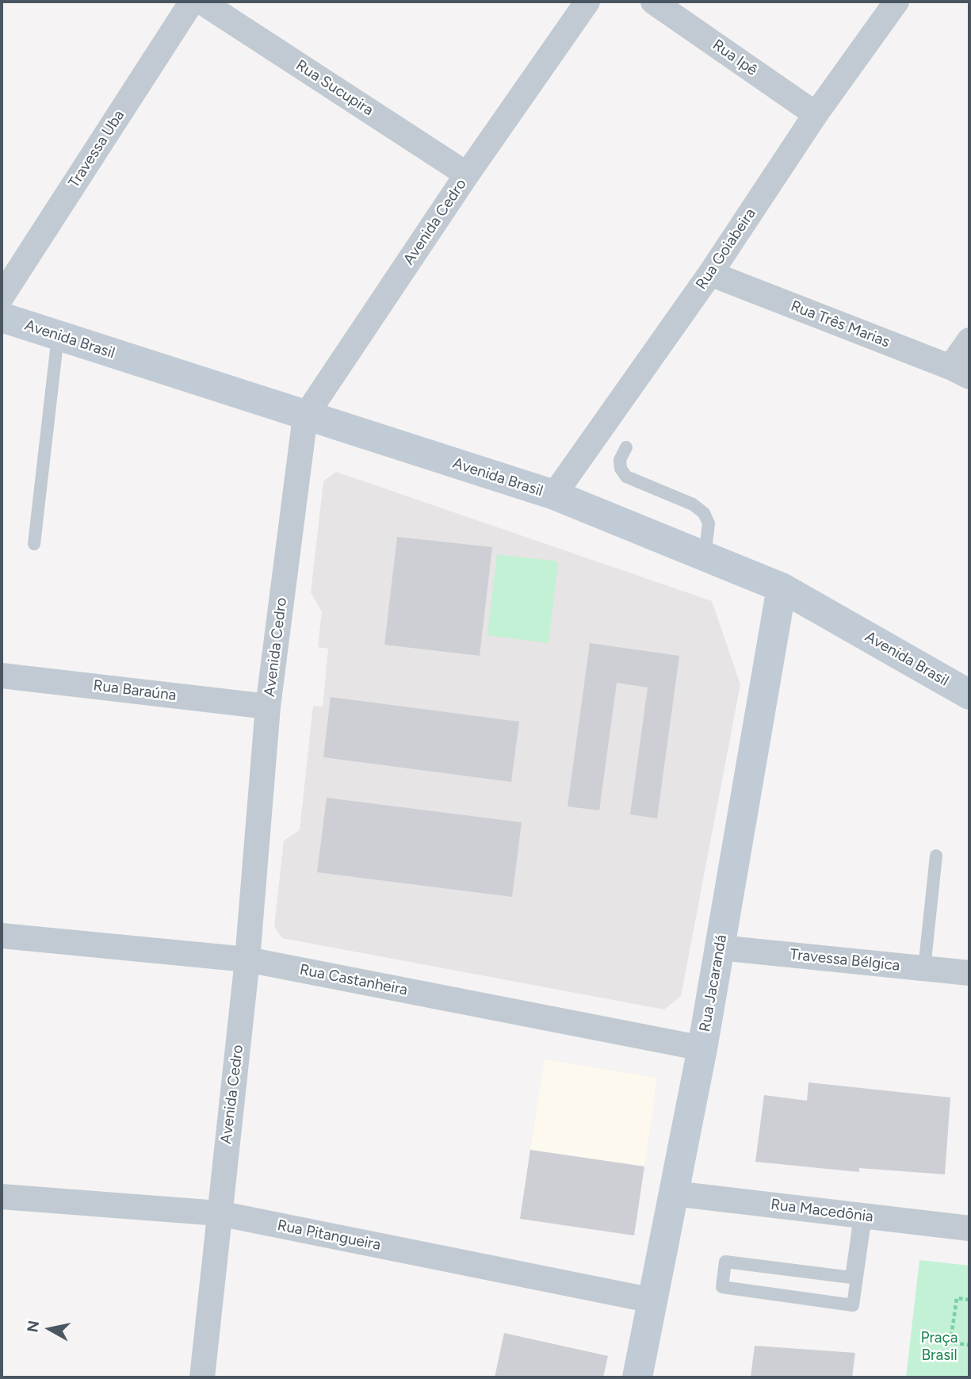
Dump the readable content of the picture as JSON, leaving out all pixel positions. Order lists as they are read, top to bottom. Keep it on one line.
{"streets":{"main road":["Avenida Brasil","Rua Jacarandá"],"street":["Rua Ipê","Rua Sucupira","Travessa Uba","Avenida Cedro","Rua Goiabeira","Rua Três Marias","Rua Baraúna","Travessa Bélgica","Rua Castanheira","Rua Macedônia","Rua Pitangueira"]},"crossings":[["Rua Ipê","Rua Goiabeira"],["Rua Sucupira","Avenida Cedro"],["Avenida Cedro","Avenida Brasil"],["Avenida Cedro","Rua Baraúna"],["Avenida Cedro","Rua Castanheira"],["Avenida Cedro","Rua Pitangueira"],["Rua Goiabeira","Rua Três Marias"],["Rua Goiabeira","Avenida Brasil"],["Avenida Brasil","Rua Jacarandá"],["Travessa Bélgica","Rua Jacarandá"],["Rua Castanheira","Rua Jacarandá"],["Rua Jacarandá","Rua Macedônia"],["Rua Jacarandá","Rua Pitangueira"]],"parks":["Praça Brasil"],"north":"left"}
